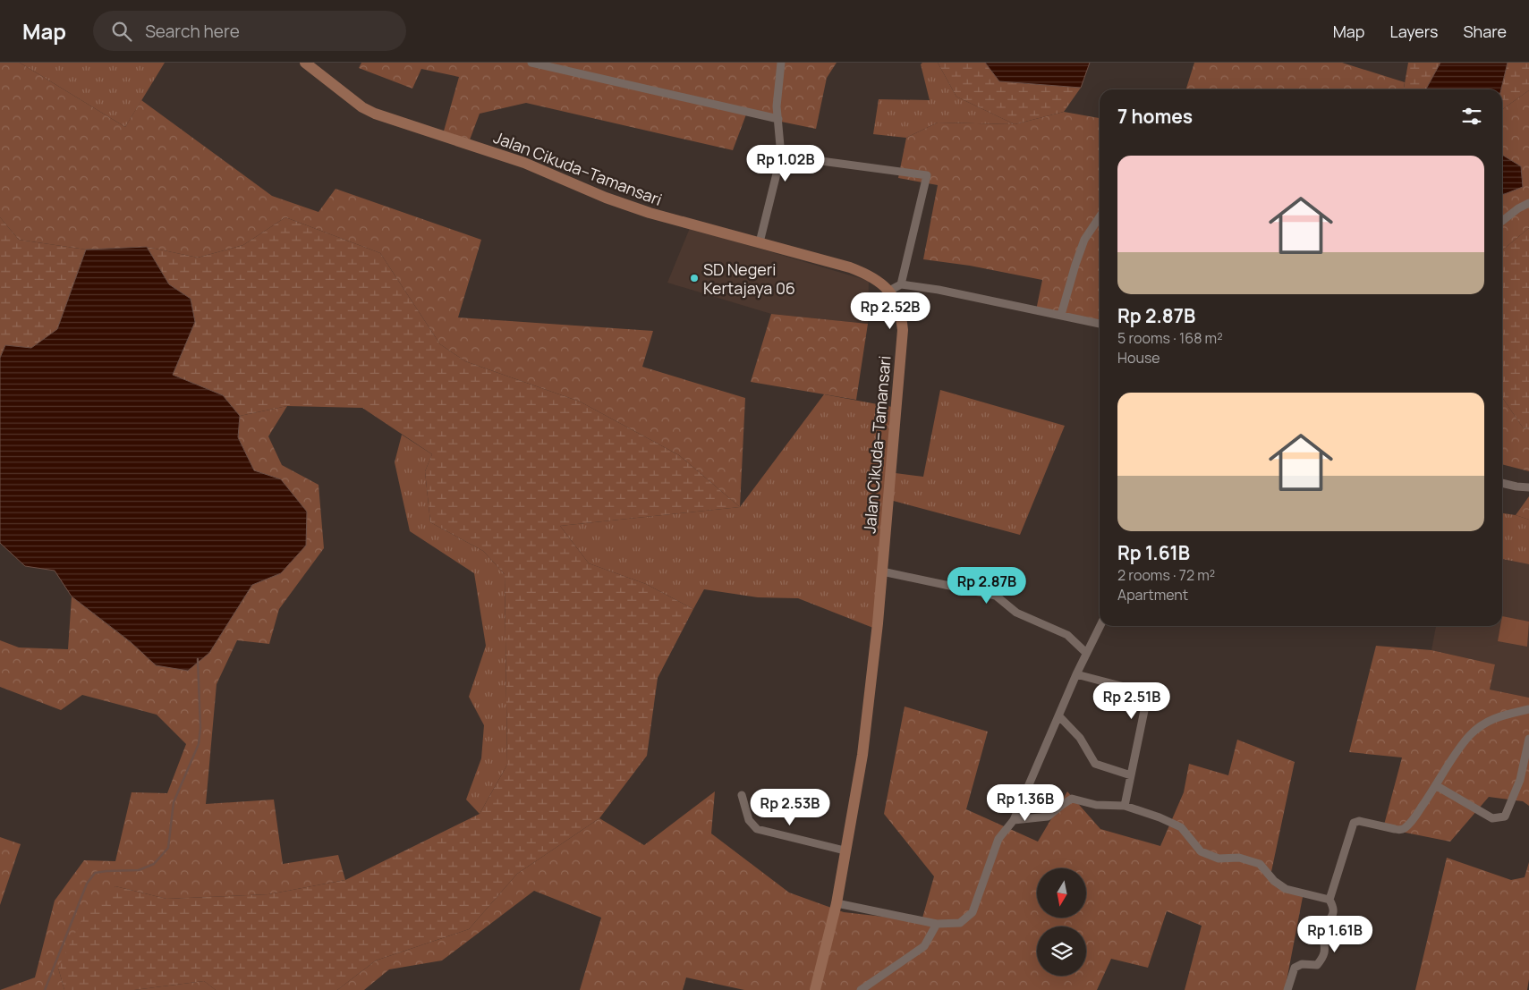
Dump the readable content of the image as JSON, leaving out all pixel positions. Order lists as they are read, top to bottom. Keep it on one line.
{"streets":{"street":["Jalan Cikuda–Tamansari"]},"places":["SD Negeri Kertajaya 06"],"north":"bottom","page":{"header":"Map","search":"Search here","nav":["Map","Layers","Share"],"heading":"7 homes","list":[{"name":"Rp 2.87B","note":"5 rooms · 168 m² · House"},{"name":"Rp 1.61B","note":"2 rooms · 72 m² · Apartment"}],"price":["Rp 1.02B","Rp 2.52B","Rp 2.87B","Rp 2.51B","Rp 1.36B","Rp 2.53B","Rp 1.61B"]}}
